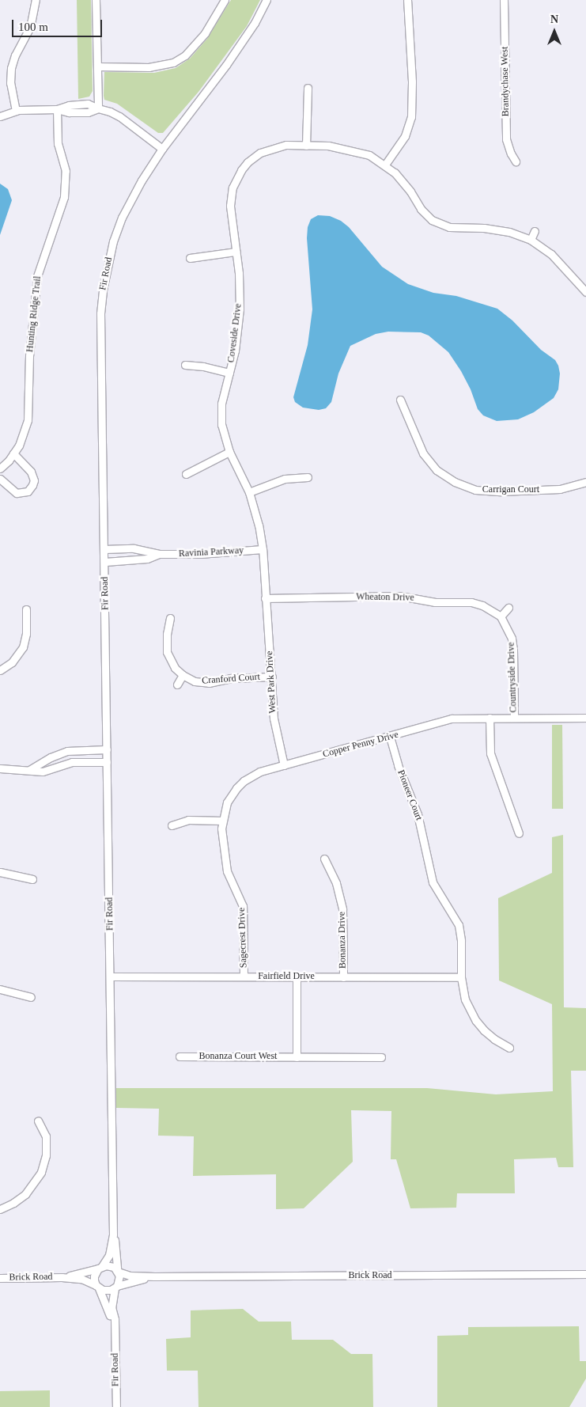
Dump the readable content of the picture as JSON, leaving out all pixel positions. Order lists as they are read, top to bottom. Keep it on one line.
{"streets":{"street":["Brandychase West","Fir Road","Hunting Ridge Trail","Coveside Drive","Carrigan Court","Ravinia Parkway","Wheaton Drive","Countryside Drive","Cranford Court","West Park Drive","Copper Penny Drive","Pioneer Court","Sagecrest Drive","Bonanza Drive","Fairfield Drive","Bonanza Court West","Brick Road"]},"crossings":[["Fir Road","Fairfield Drive"],["Fir Road","Brick Road"],["Coveside Drive","Ravinia Parkway"],["Coveside Drive","Wheaton Drive"],["Coveside Drive","West Park Drive"],["Wheaton Drive","Countryside Drive"],["Wheaton Drive","West Park Drive"],["Countryside Drive","Copper Penny Drive"],["Cranford Court","West Park Drive"],["West Park Drive","Copper Penny Drive"],["Copper Penny Drive","Pioneer Court"],["Copper Penny Drive","Sagecrest Drive"],["Pioneer Court","Fairfield Drive"],["Sagecrest Drive","Fairfield Drive"],["Bonanza Drive","Fairfield Drive"]],"scale_bar":"100 m","north":"top"}
